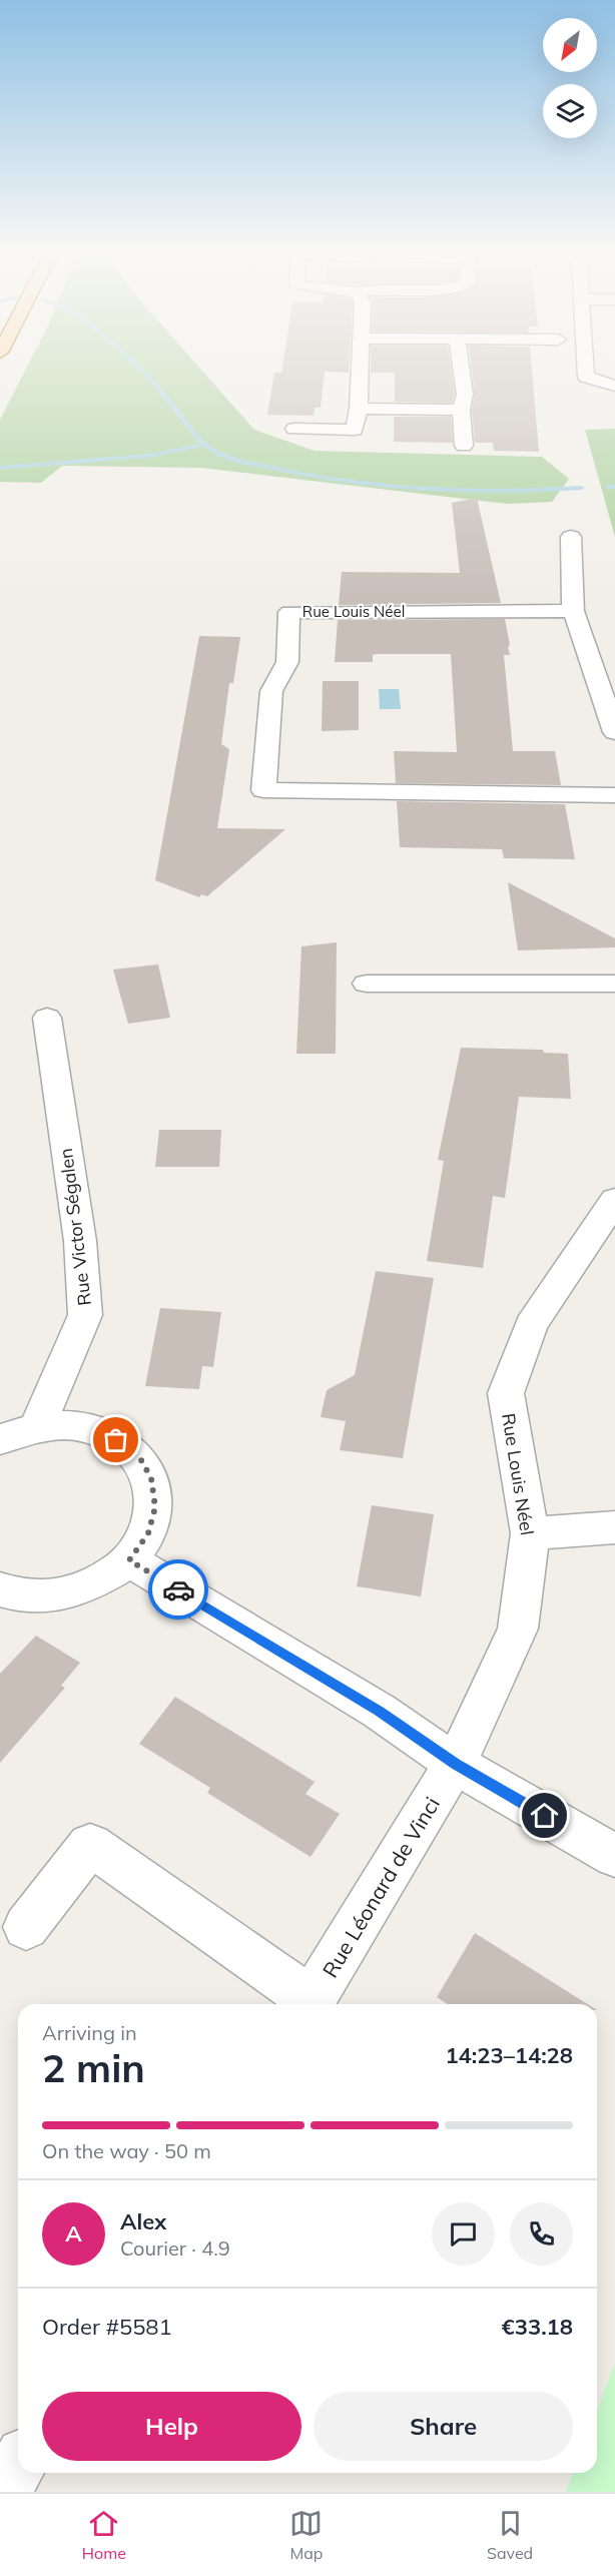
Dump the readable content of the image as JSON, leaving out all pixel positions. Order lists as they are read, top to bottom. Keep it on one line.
{"streets":{"street":["Rue Louis Néel","Rue Victor Ségalen","Rue Léonard de Vinci"]},"crossings":[["Rue Louis Néel","Rue Léonard de Vinci"]],"north":"bottom left","page":{"heading":["2 min","Arriving in","14:23–14:28"],"panel":["Alex","Courier · 4.9","Order #5581","€33.18"],"bar":"On the way · 50 m","round":"A","buttons":["Help","Share"],"tabs":["Home","Map","Saved"]}}
